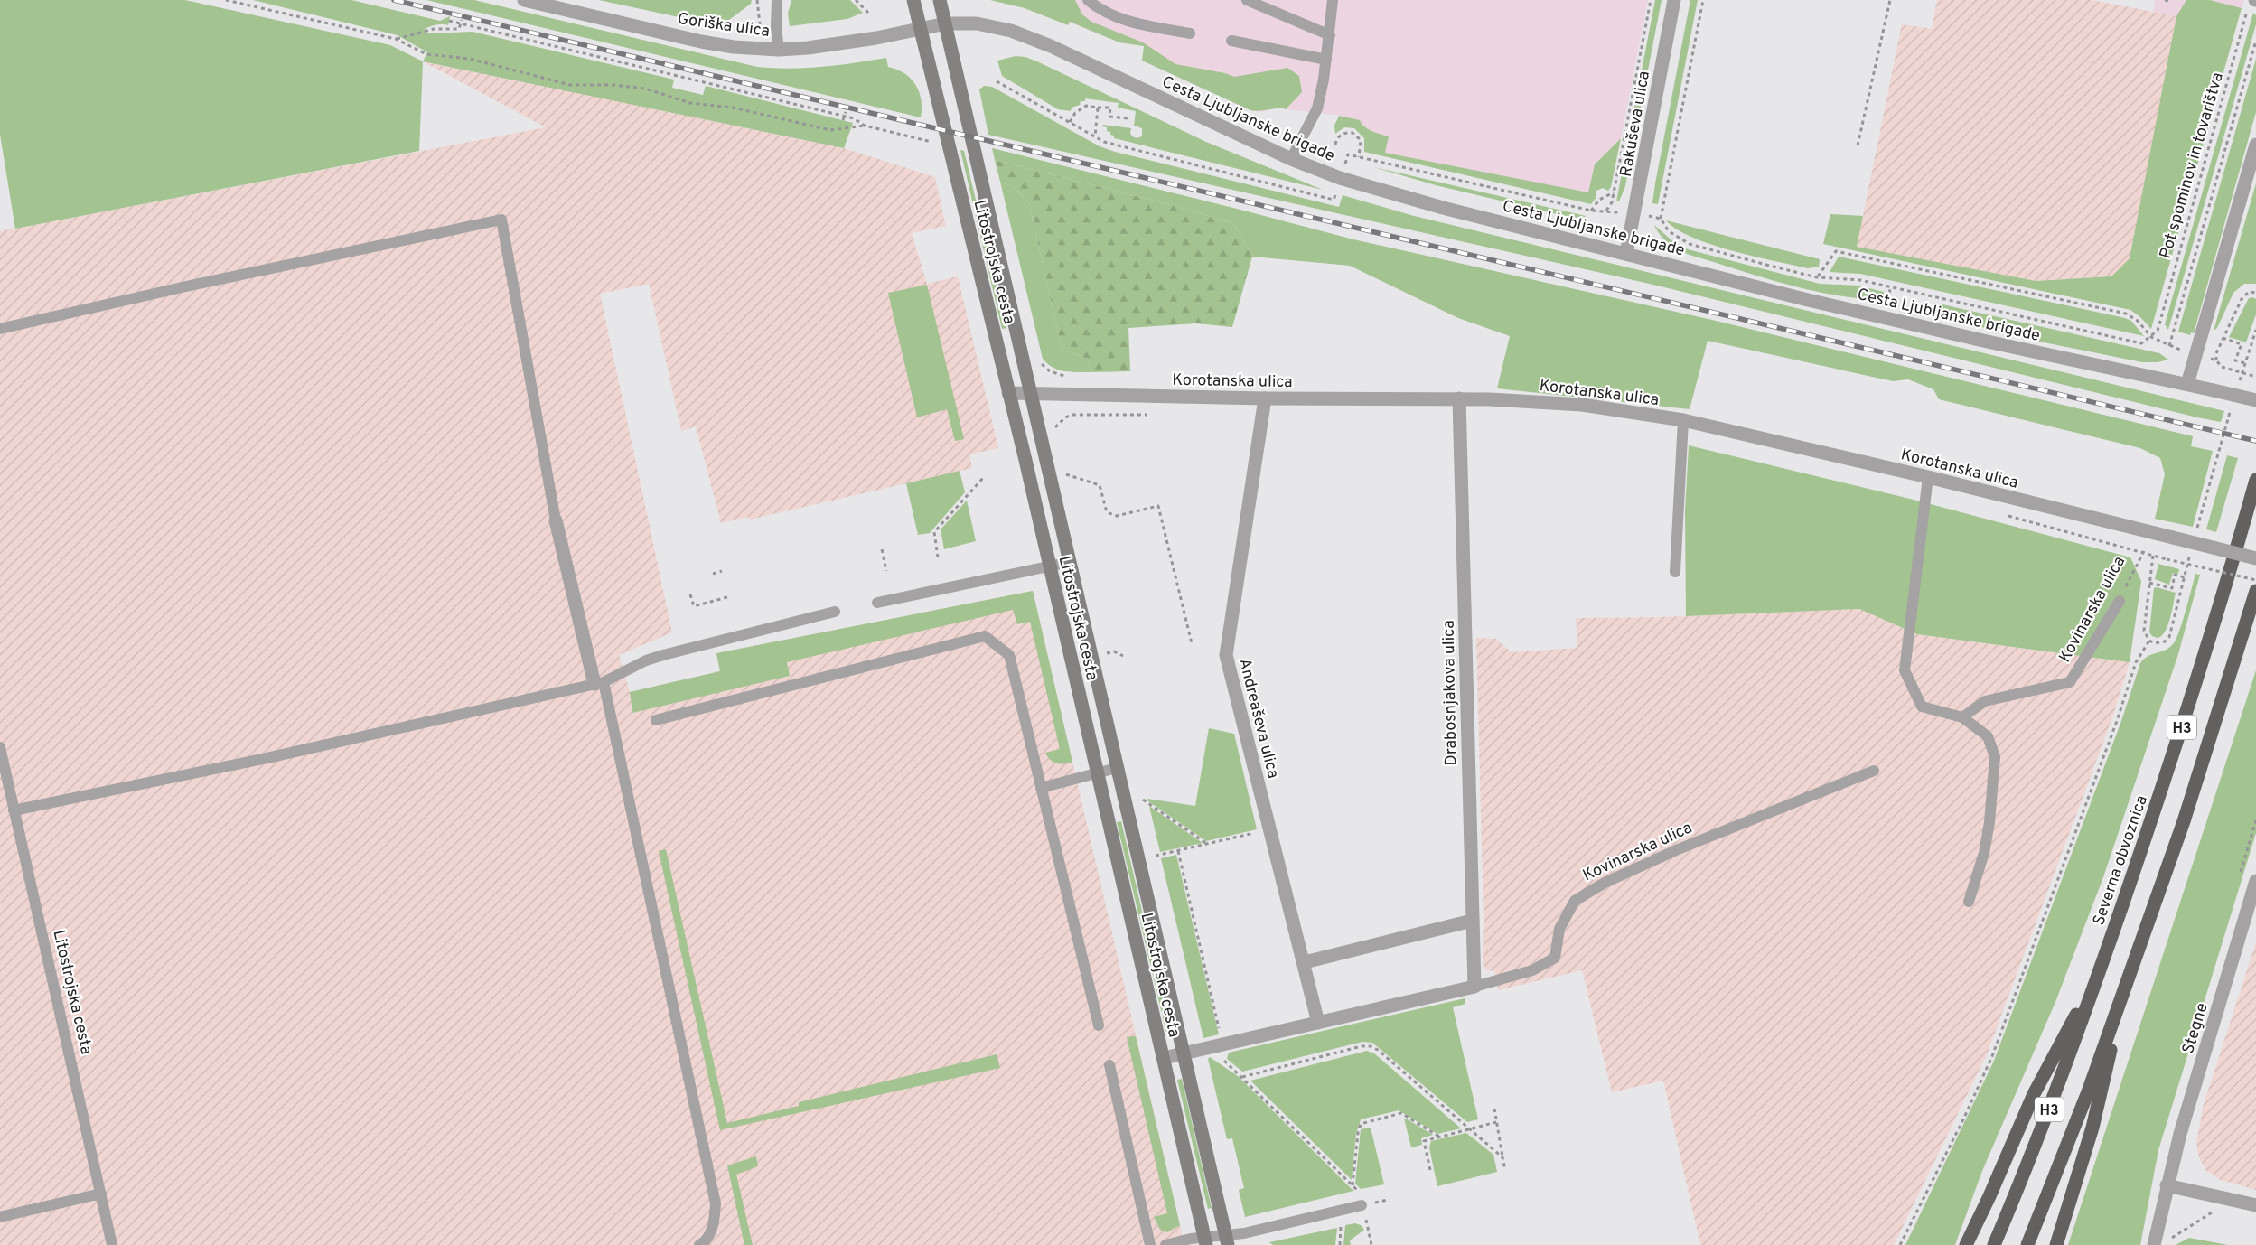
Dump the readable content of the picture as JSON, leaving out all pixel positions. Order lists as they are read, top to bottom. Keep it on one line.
{"streets":{"highway":["H3","Severna obvoznica"],"main road":["Litostrojska cesta"],"street":["Goriška ulica","Cesta Ljubljanske brigade","Rakuševa ulica","Korotanska ulica","Kovinarska ulica","Drabosnjakova ulica","Andreaševa ulica","Stegne"],"path":["Pot spominov in tovarištva"]},"crossings":[["Goriška ulica","Cesta Ljubljanske brigade"],["Goriška ulica","Litostrojska cesta"],["Cesta Ljubljanske brigade","Rakuševa ulica"],["Cesta Ljubljanske brigade","Pot spominov in tovarištva"],["Cesta Ljubljanske brigade","Litostrojska cesta"],["Litostrojska cesta","Korotanska ulica"],["Litostrojska cesta","Kovinarska ulica"],["Korotanska ulica","Kovinarska ulica"],["Korotanska ulica","Drabosnjakova ulica"],["Korotanska ulica","Andreaševa ulica"],["Kovinarska ulica","Drabosnjakova ulica"]]}
